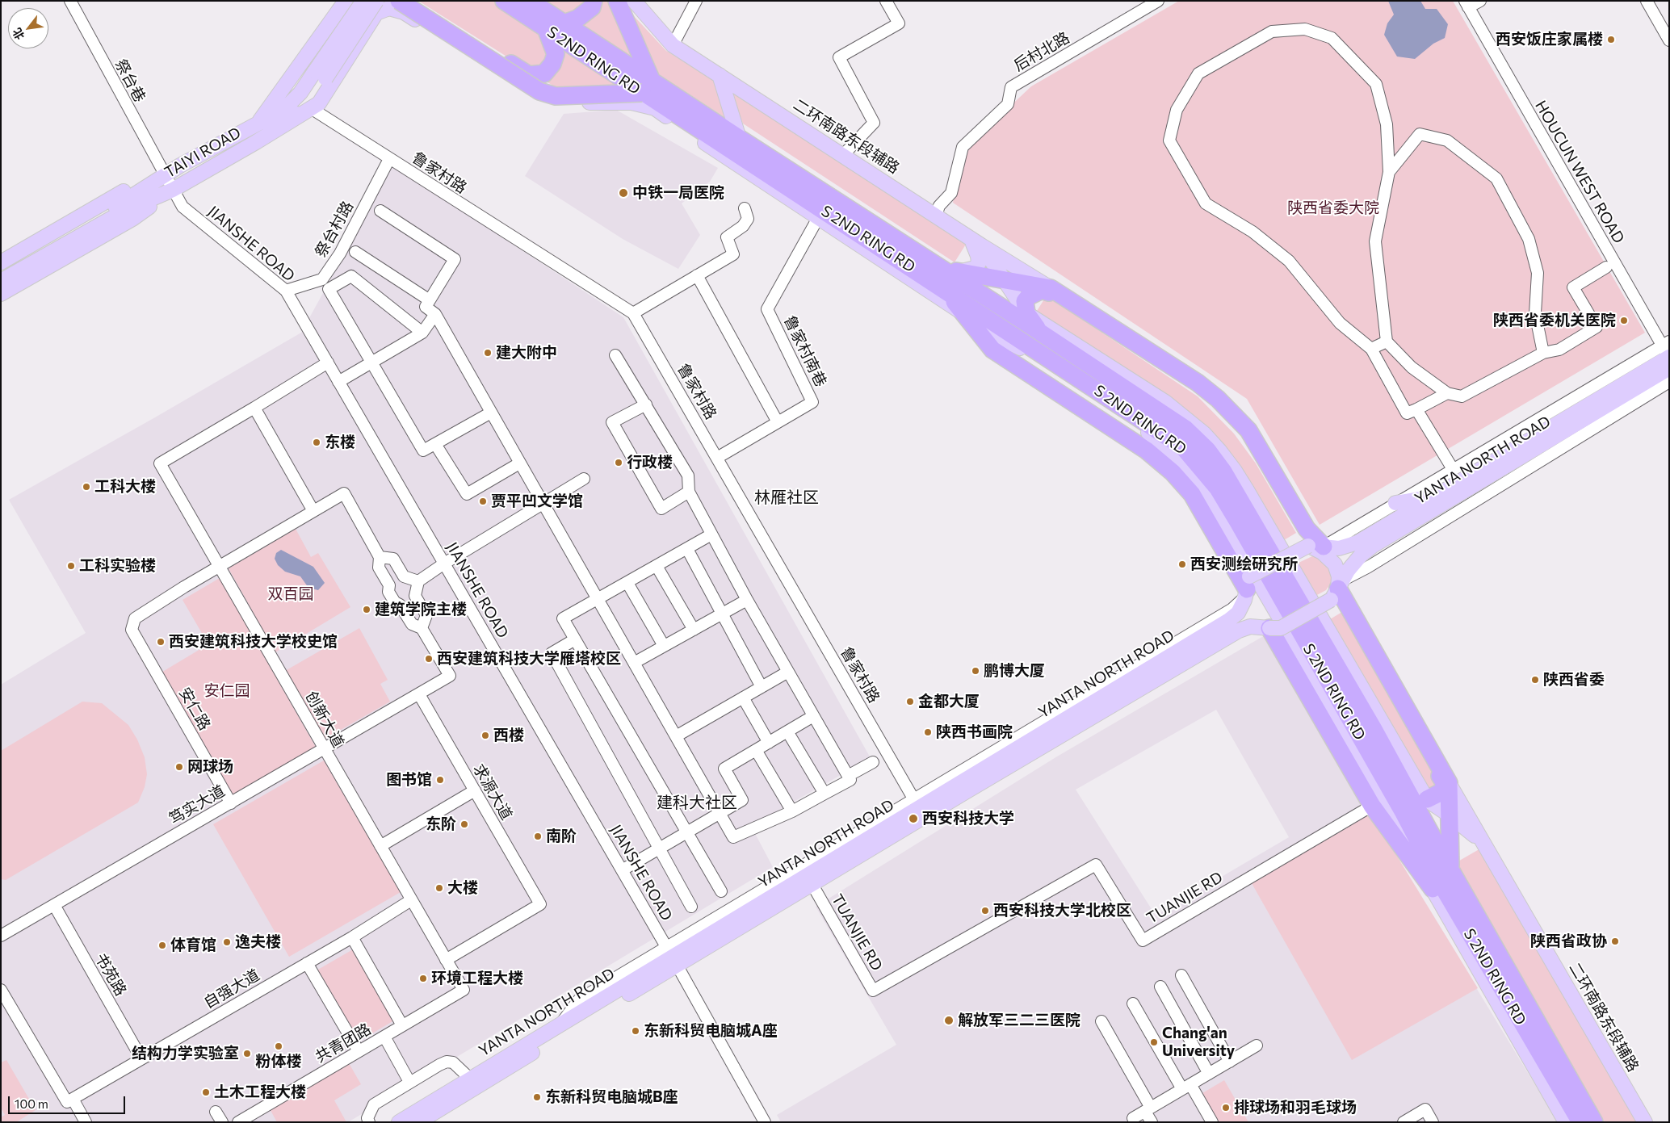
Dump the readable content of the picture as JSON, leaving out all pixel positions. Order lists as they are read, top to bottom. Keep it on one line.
{"streets":{"highway":["S 2ND RING RD"],"main road":["二环南路东段辅路","TAIYI ROAD","YANTA NORTH ROAD"],"street":["后村北路","祭台巷","HOUCUN WEST ROAD","鲁家村路","祭台村路","JIANSHE ROAD","鲁家村南巷","安仁路","创新大道","求源大道","笃实大道","TUANJIE RD","书苑路","自强大道","共青团路"]},"crossings":[["后村北路","二环南路东段辅路"],["祭台巷","TAIYI ROAD"],["祭台巷","JIANSHE ROAD"],["TAIYI ROAD","JIANSHE ROAD"],["HOUCUN WEST ROAD","YANTA NORTH ROAD"],["鲁家村路","祭台村路"],["鲁家村路","鲁家村南巷"],["鲁家村路","YANTA NORTH ROAD"],["祭台村路","JIANSHE ROAD"],["JIANSHE ROAD","YANTA NORTH ROAD"],["YANTA NORTH ROAD","TUANJIE RD"],["安仁路","创新大道"],["安仁路","笃实大道"],["创新大道","求源大道"],["创新大道","笃实大道"],["创新大道","自强大道"],["创新大道","共青团路"],["求源大道","笃实大道"],["笃实大道","书苑路"],["书苑路","自强大道"]],"districts":["林雁社区","建科大社区"],"parks":["陕西省委大院","双百园","安仁园"],"places":["西安饭庄家属楼","中铁一局医院","陕西省委机关医院","建大附中","东楼","行政楼","工科大楼","贾平凹文学馆","西安测绘研究所","工科实验楼","建筑学院主楼","西安建筑科技大学校史馆","西安建筑科技大学雁塔校区","鹏博大厦","陕西省委","金都大厦","陕西书画院","西楼","网球场","图书馆","西安科技大学","东阶","南阶","大楼","西安科技大学北校区","陕西省政协","逸夫楼","体育馆","环境工程大楼","解放军三二三医院","东新科贸电脑城A座","Chang'an University","粉体楼","结构力学实验室","土木工程大楼","东新科贸电脑城B座","排球场和羽毛球场"],"scale_bar":"100 m","north":"bottom left"}
